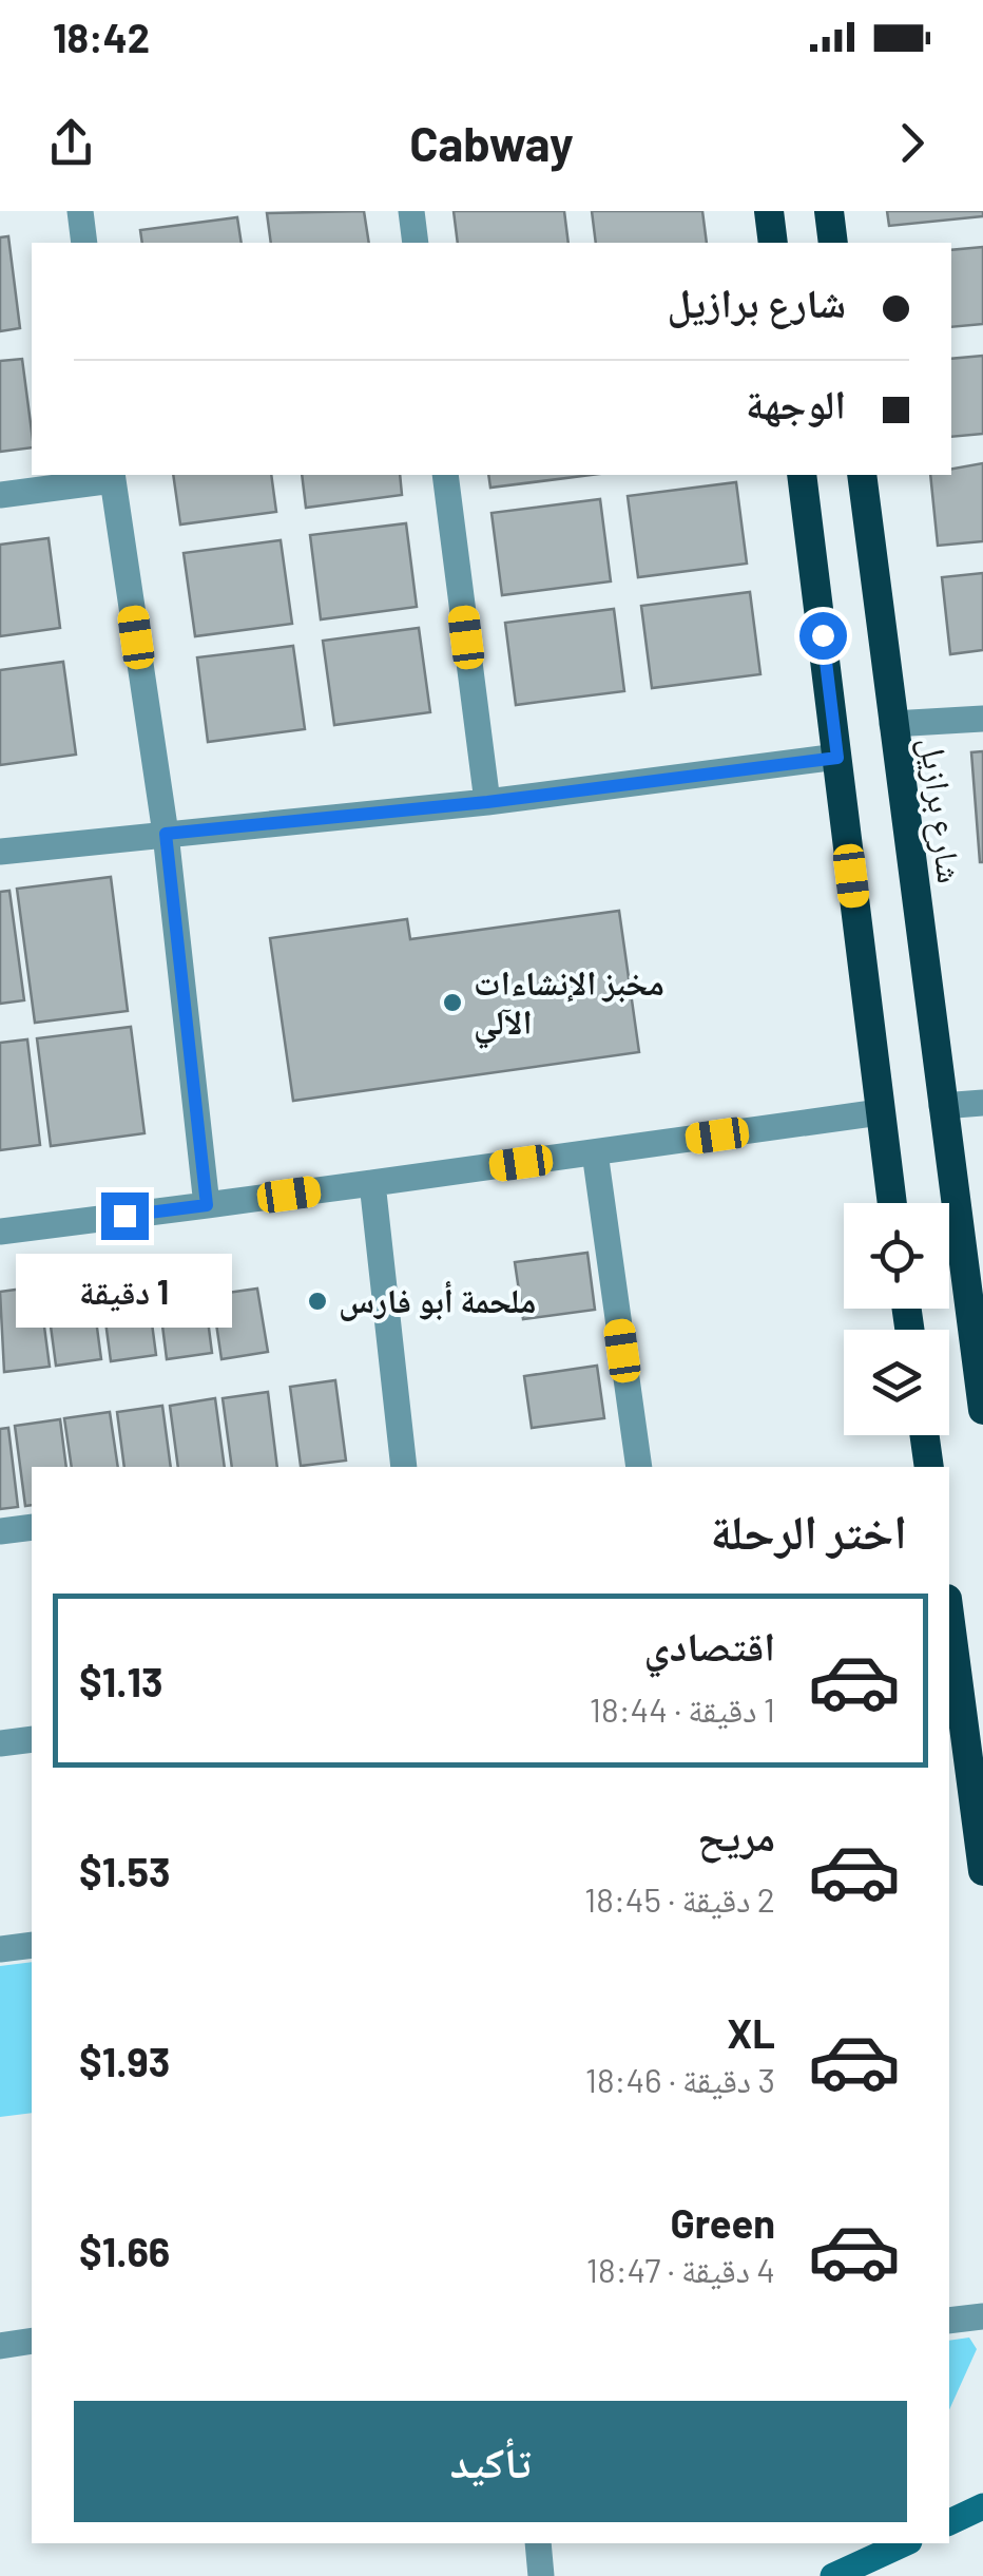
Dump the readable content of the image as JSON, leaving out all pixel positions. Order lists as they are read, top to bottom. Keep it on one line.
{"streets":{"highway":["شارع برازيل"]},"places":["مخبز الإنشاءات الآلي","ملحمة أبو فارس"],"page":{"status":"18:42","header":"Cabway","banner":["شارع برازيل","الوجهة"],"bubble":"1 دقيقة","heading":"اختر الرحلة","list":[{"name":"اقتصادي","note":"1 دقيقة · 18:44","value":"$1.13"},{"name":"مريح","note":"2 دقيقة · 18:45","value":"$1.53"},{"name":"XL","note":"3 دقيقة · 18:46","value":"$1.93"},{"name":"Green","note":"4 دقيقة · 18:47","value":"$1.66"}],"buttons":"تأكيد"}}
